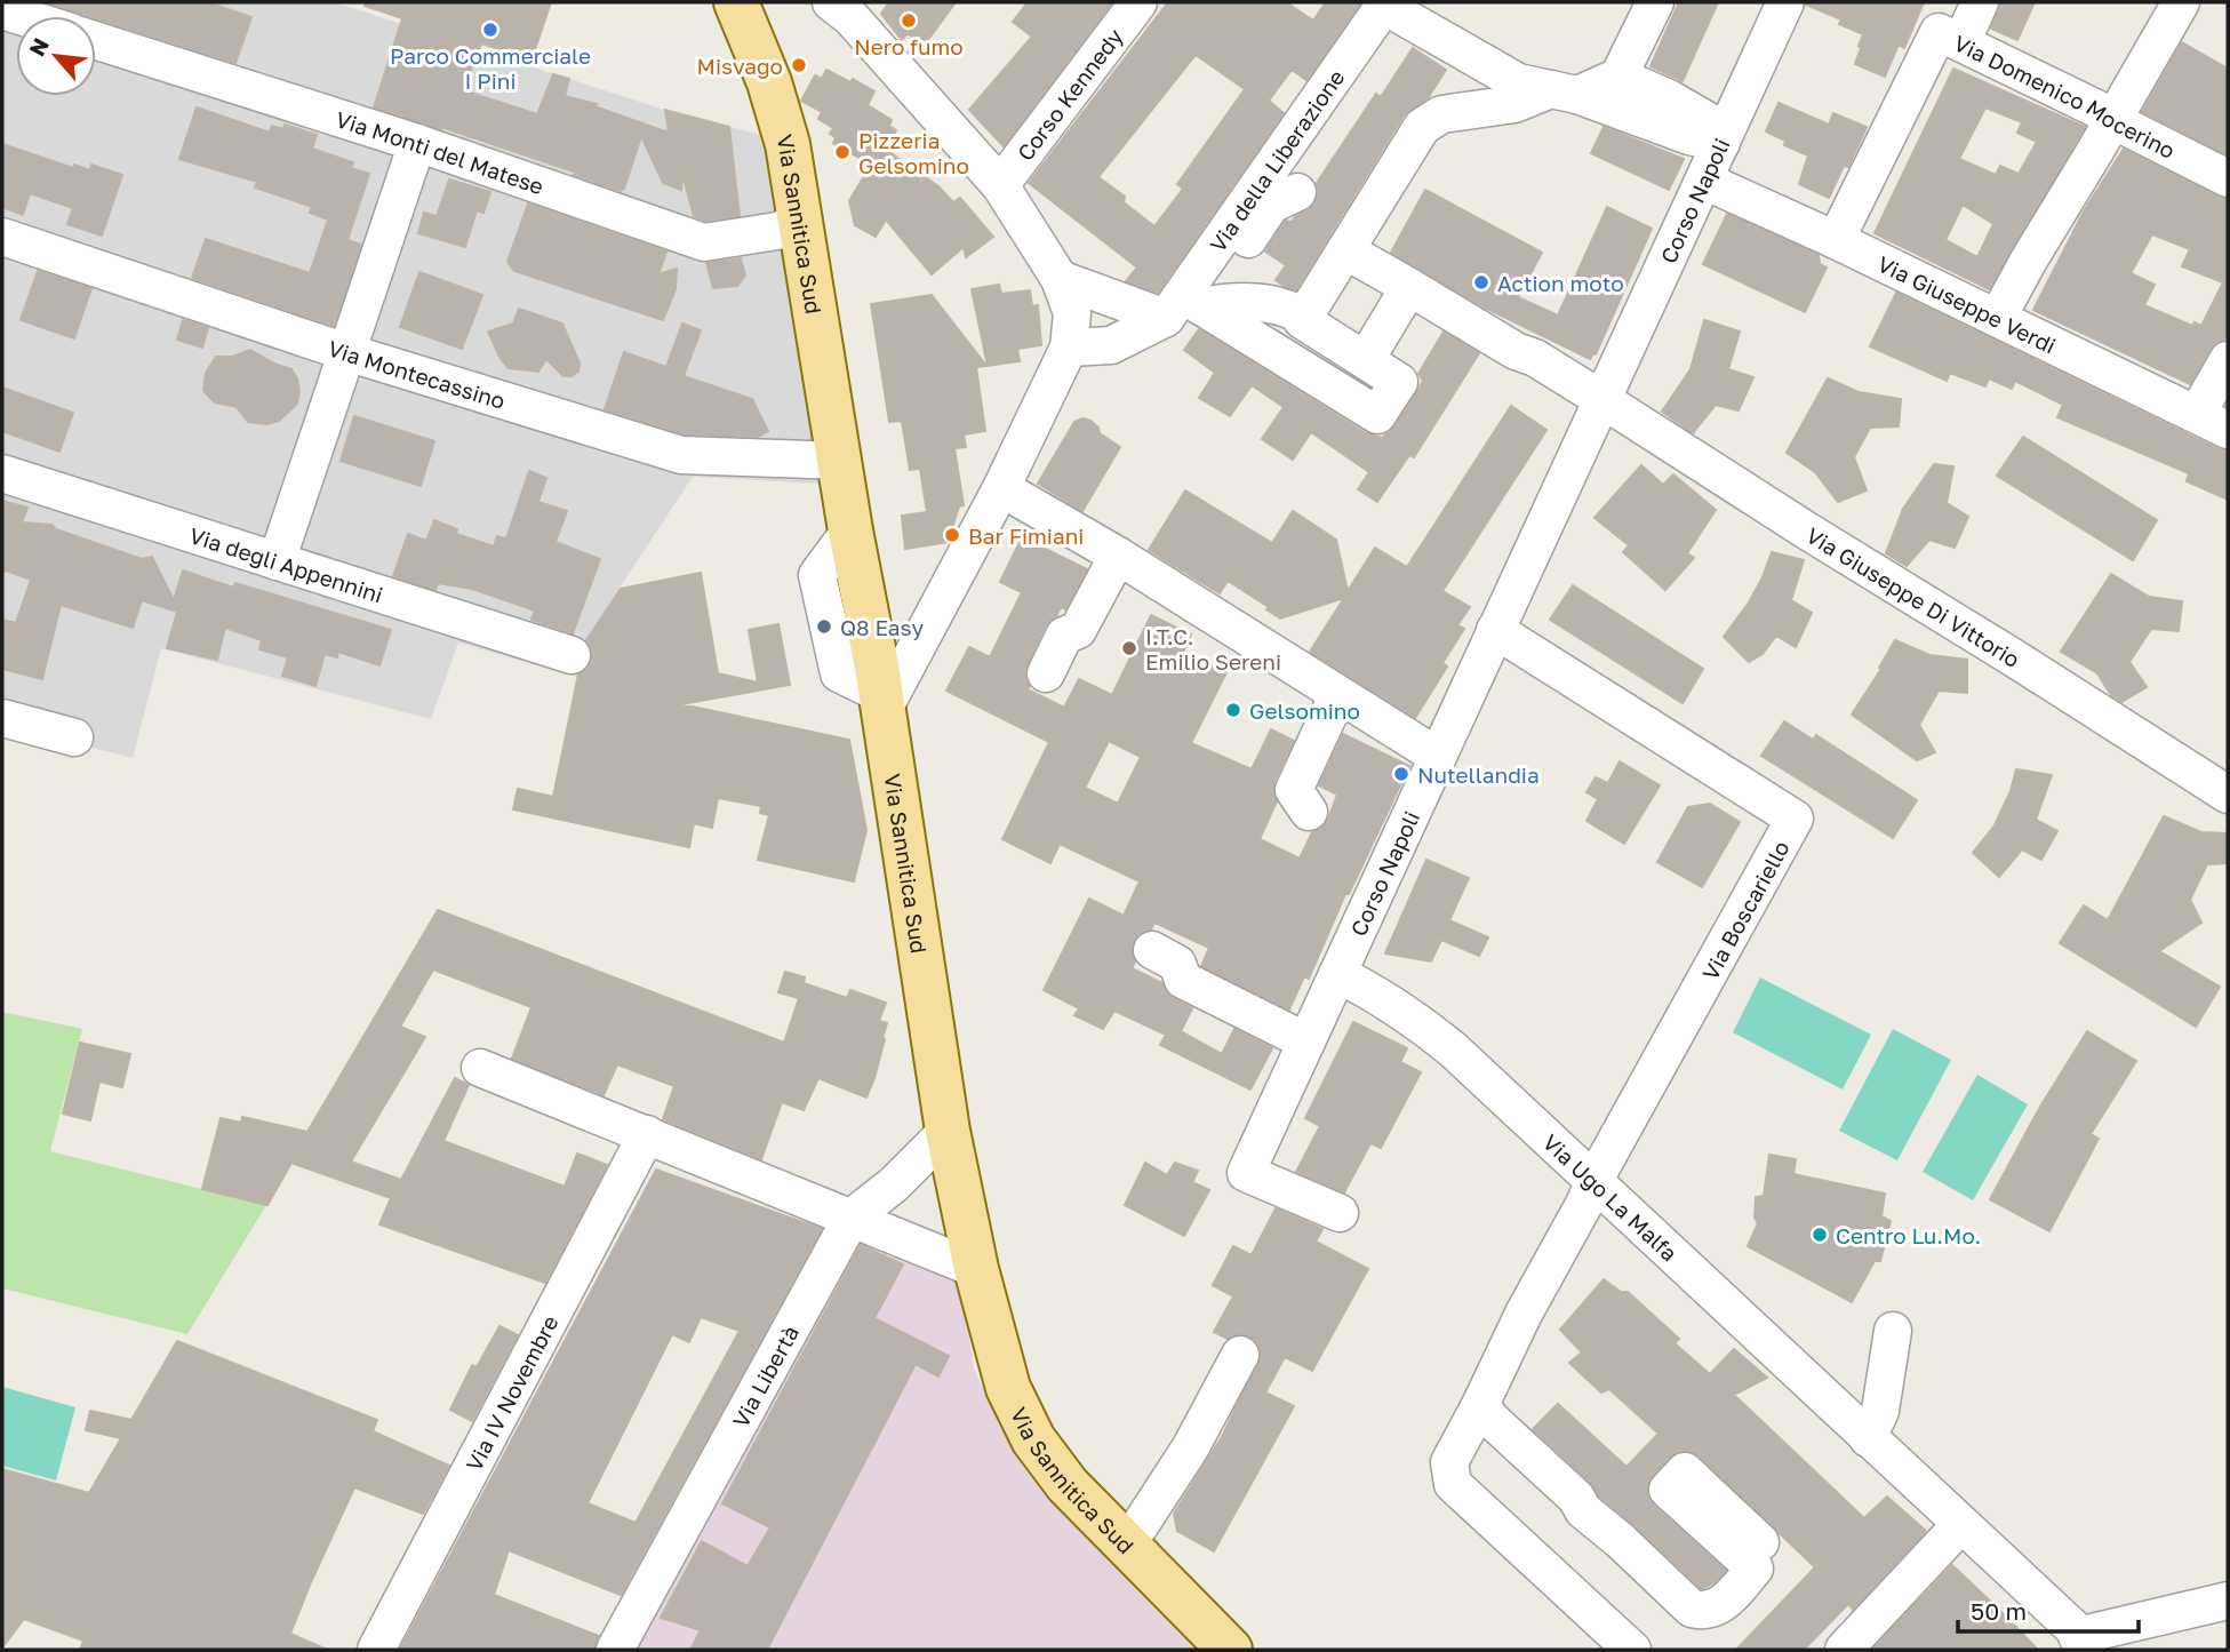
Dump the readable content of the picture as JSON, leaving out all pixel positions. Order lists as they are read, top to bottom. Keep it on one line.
{"streets":{"main road":["Via Sannitica Sud"],"street":["Corso Kennedy","Via Domenico Mocerino","Via Monti del Matese","Via della Liberazione","Corso Napoli","Via Giuseppe Verdi","Via Montecassino","Via degli Appennini","Via Giuseppe Di Vittorio","Via Boscariello","Via Ugo La Malfa","Via Libertà","Via IV Novembre"]},"crossings":[["Via Domenico Mocerino","Via Giuseppe Verdi"],["Via Monti del Matese","Via Sannitica Sud"],["Corso Napoli","Via Giuseppe Verdi"],["Corso Napoli","Via Giuseppe Di Vittorio"],["Corso Napoli","Via Boscariello"],["Corso Napoli","Via Ugo La Malfa"],["Via Sannitica Sud","Via Montecassino"],["Via Sannitica Sud","Via Libertà"],["Via Boscariello","Via Ugo La Malfa"]],"places":["Nero fumo","Parco Commerciale I Pini","Misvago","Pizzeria Gelsomino","Action moto","Bar Fimiani","Q8 Easy","I.T.C. Emilio Sereni","Gelsomino","Nutellandia","Centro Lu.Mo."],"scale_bar":"50 m","north":"top left"}
